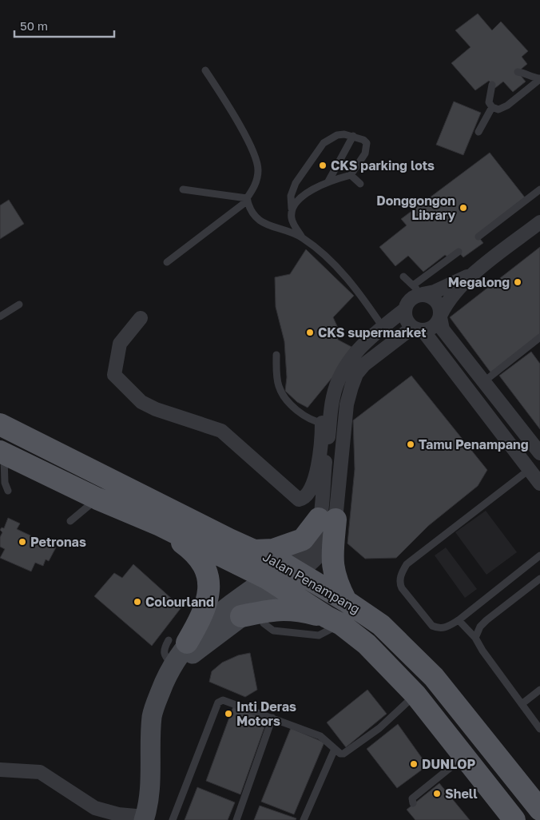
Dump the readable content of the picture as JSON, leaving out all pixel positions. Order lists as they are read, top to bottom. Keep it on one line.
{"streets":{"main road":["Jalan Penampang"]},"places":["CKS parking lots","Donggongon Library","Megalong","CKS supermarket","Tamu Penampang","Petronas","Colourland","Inti Deras Motors","DUNLOP","Shell"],"scale_bar":"50 m"}
